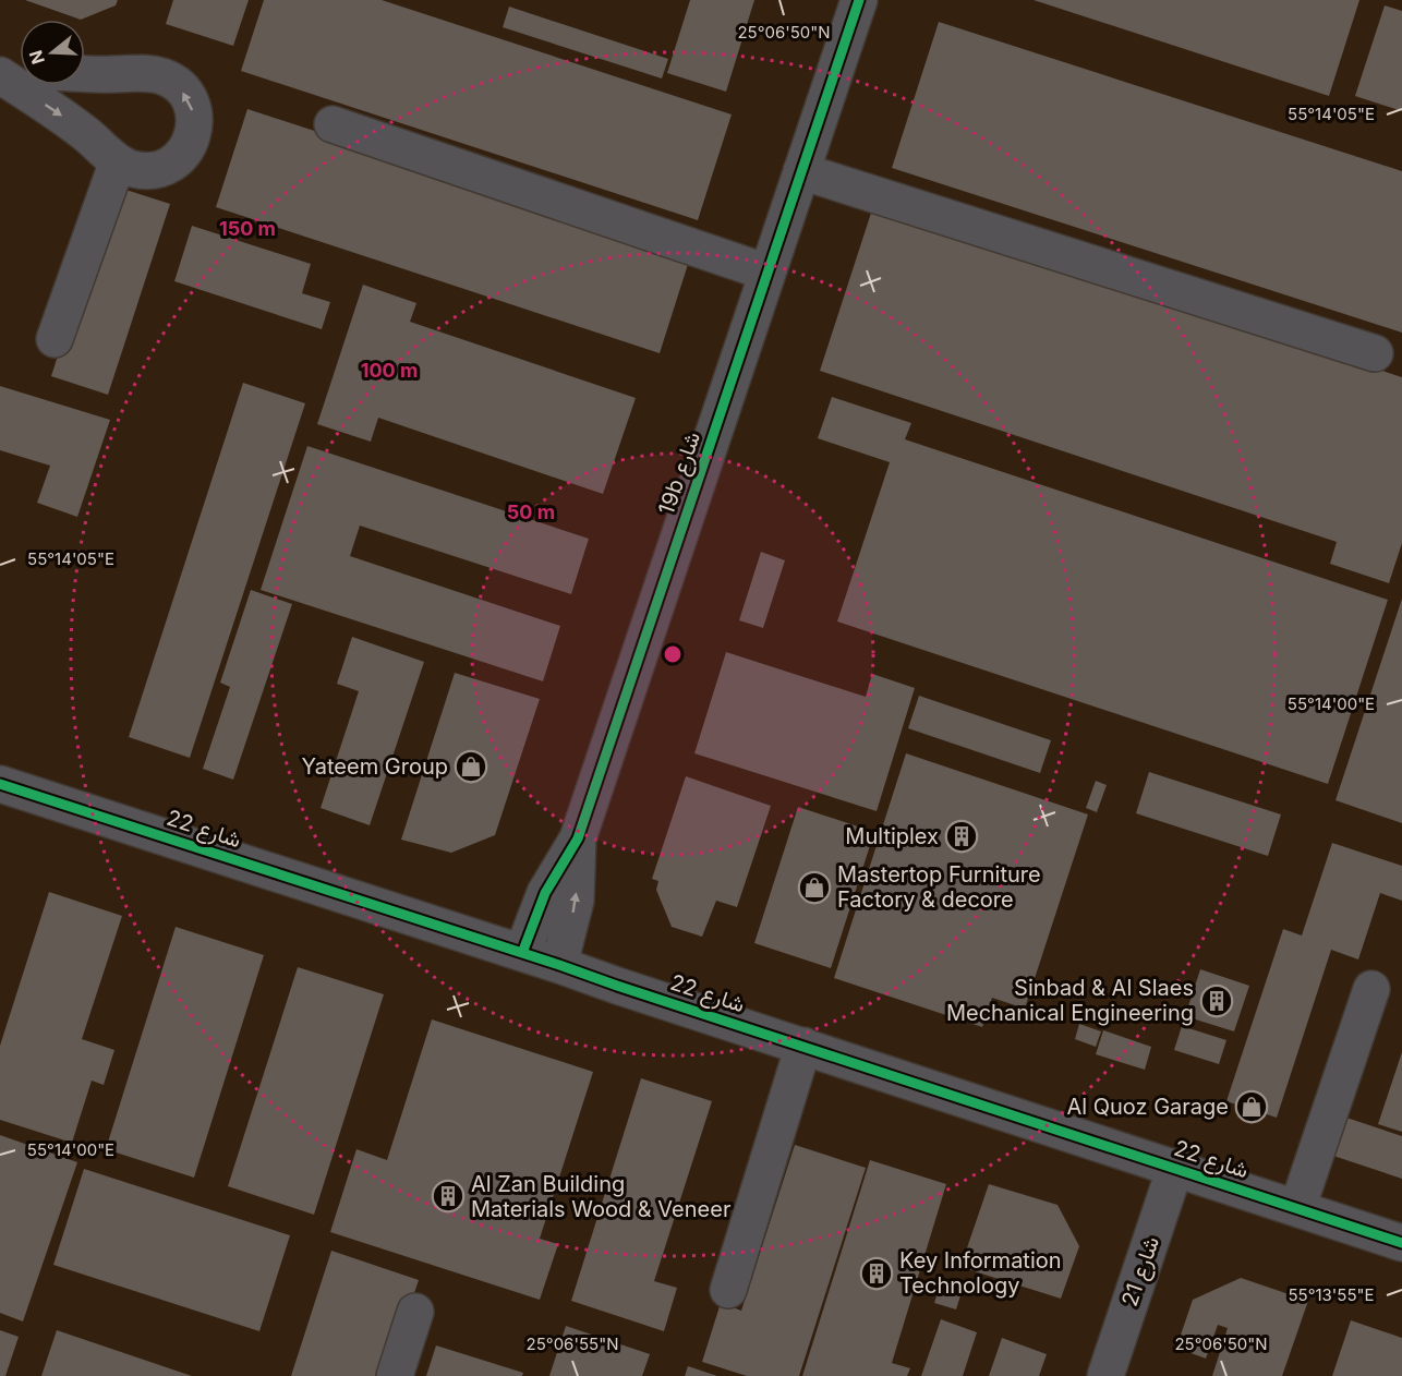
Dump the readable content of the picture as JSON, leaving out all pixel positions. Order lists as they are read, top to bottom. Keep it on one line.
{"streets":{"street":["19b شارع","شارع 22","شارع 21"]},"crossings":[["19b شارع","شارع 22"],["شارع 22","شارع 21"]],"places":{"shop":["Yateem Group","Mastertop Furniture Factory & decore","Al Quoz Garage"],"building":["Multiplex","Sinbad & Al Slaes Mechanical Engineering","Al Zan Building Materials Wood & Veneer","Key Information Technology"]},"north":"left","coordinates":["25°06'50\"N","55°14'05\"E","55°14'00\"E","55°13'55\"E","25°06'55\"N"],"rings":["150 m","100 m","50 m"]}
